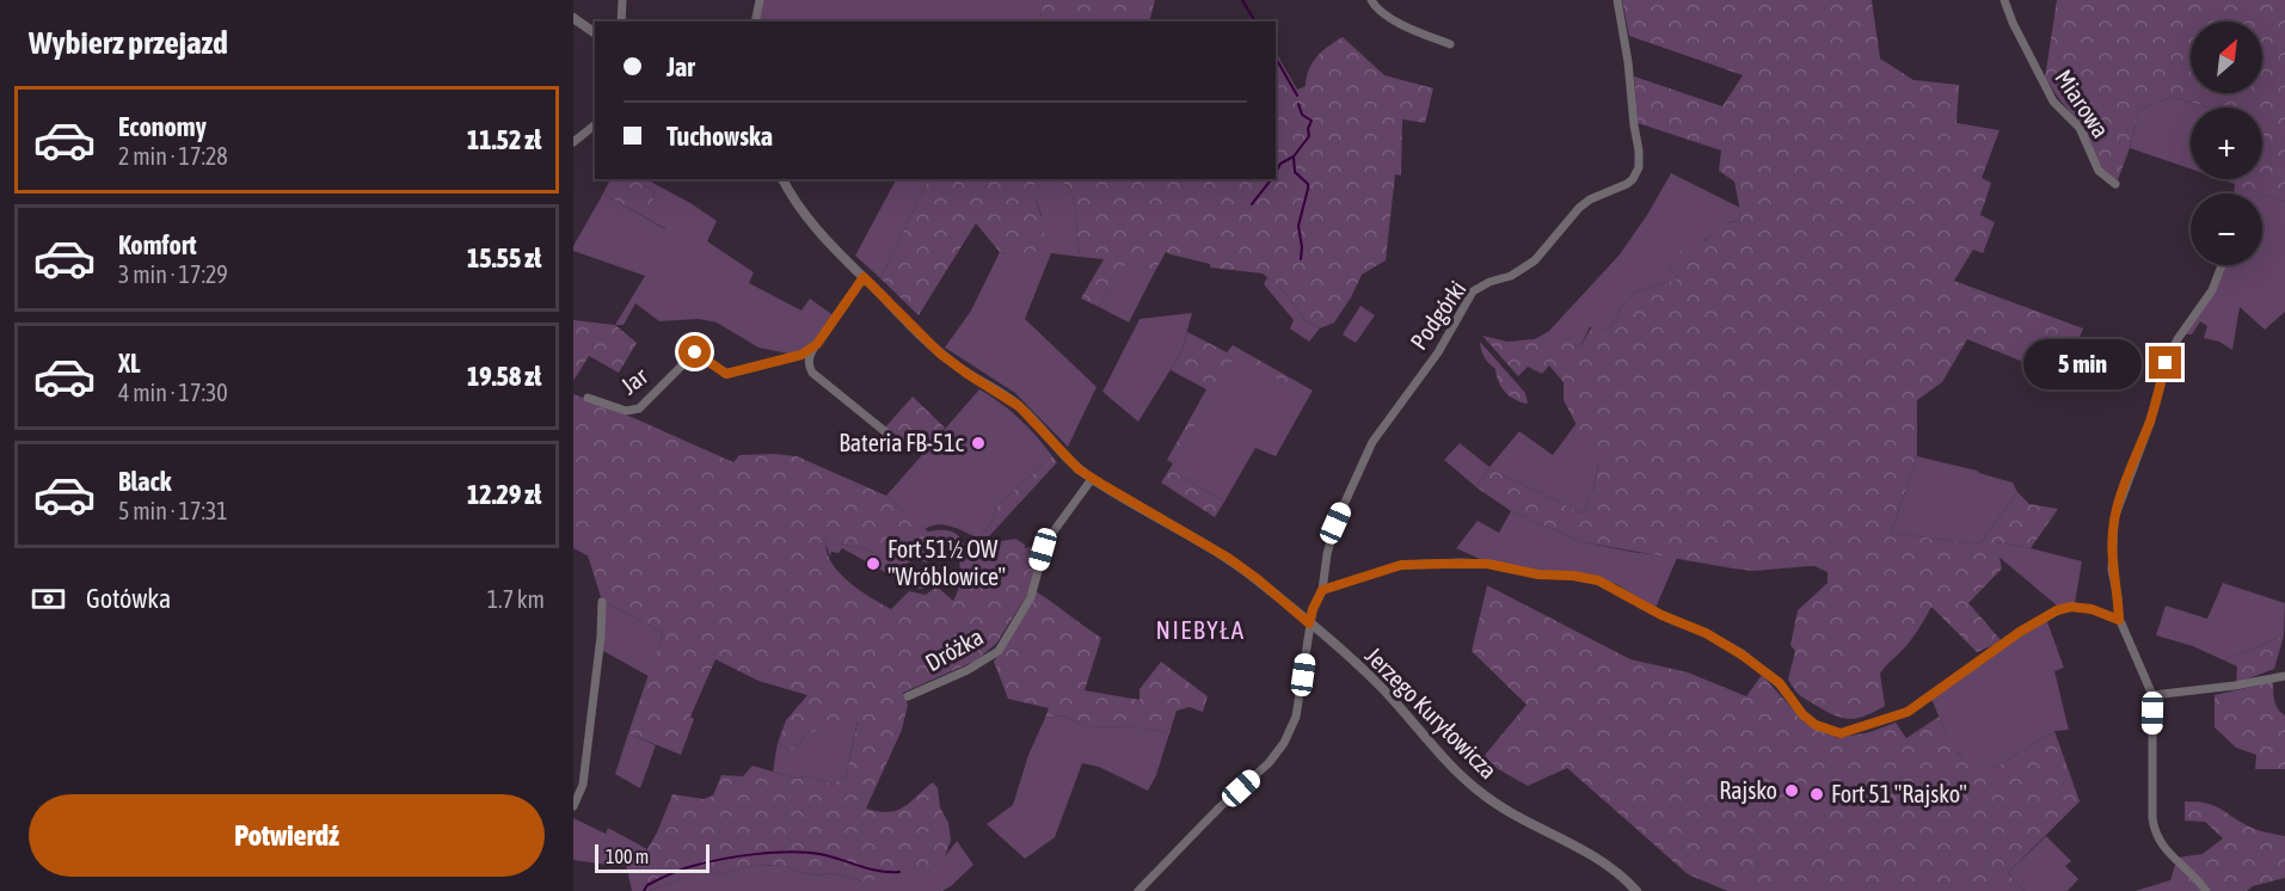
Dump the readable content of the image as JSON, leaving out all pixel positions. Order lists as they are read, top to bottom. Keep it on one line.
{"streets":{"street":["Miarowa","Podgórki","Jar","Dróżka","Jerzego Kuryłowicza"]},"crossings":[["Podgórki","Jerzego Kuryłowicza"],["Dróżka","Jerzego Kuryłowicza"]],"districts":["NIEBYŁA"],"places":["Bateria FB-51c","Fort 51½ OW \"Wróblowice\"","Rajsko","Fort 51 \"Rajsko\""],"scale_bar":"100 m","north":"top right","page":{"heading":"Wybierz przejazd","map_buttons":["+","−"],"banner":["Jar","Tuchowska"],"list":[{"name":"Economy","note":"2 min · 17:28","value":"11.52 zł"},{"name":"Komfort","note":"3 min · 17:29","value":"15.55 zł"},{"name":"XL","note":"4 min · 17:30","value":"19.58 zł"},{"name":"Black","note":"5 min · 17:31","value":"12.29 zł"}],"bubble":"5 min","pay":["Gotówka","1.7 km"],"buttons":"Potwierdź","scale":"100 m"}}
